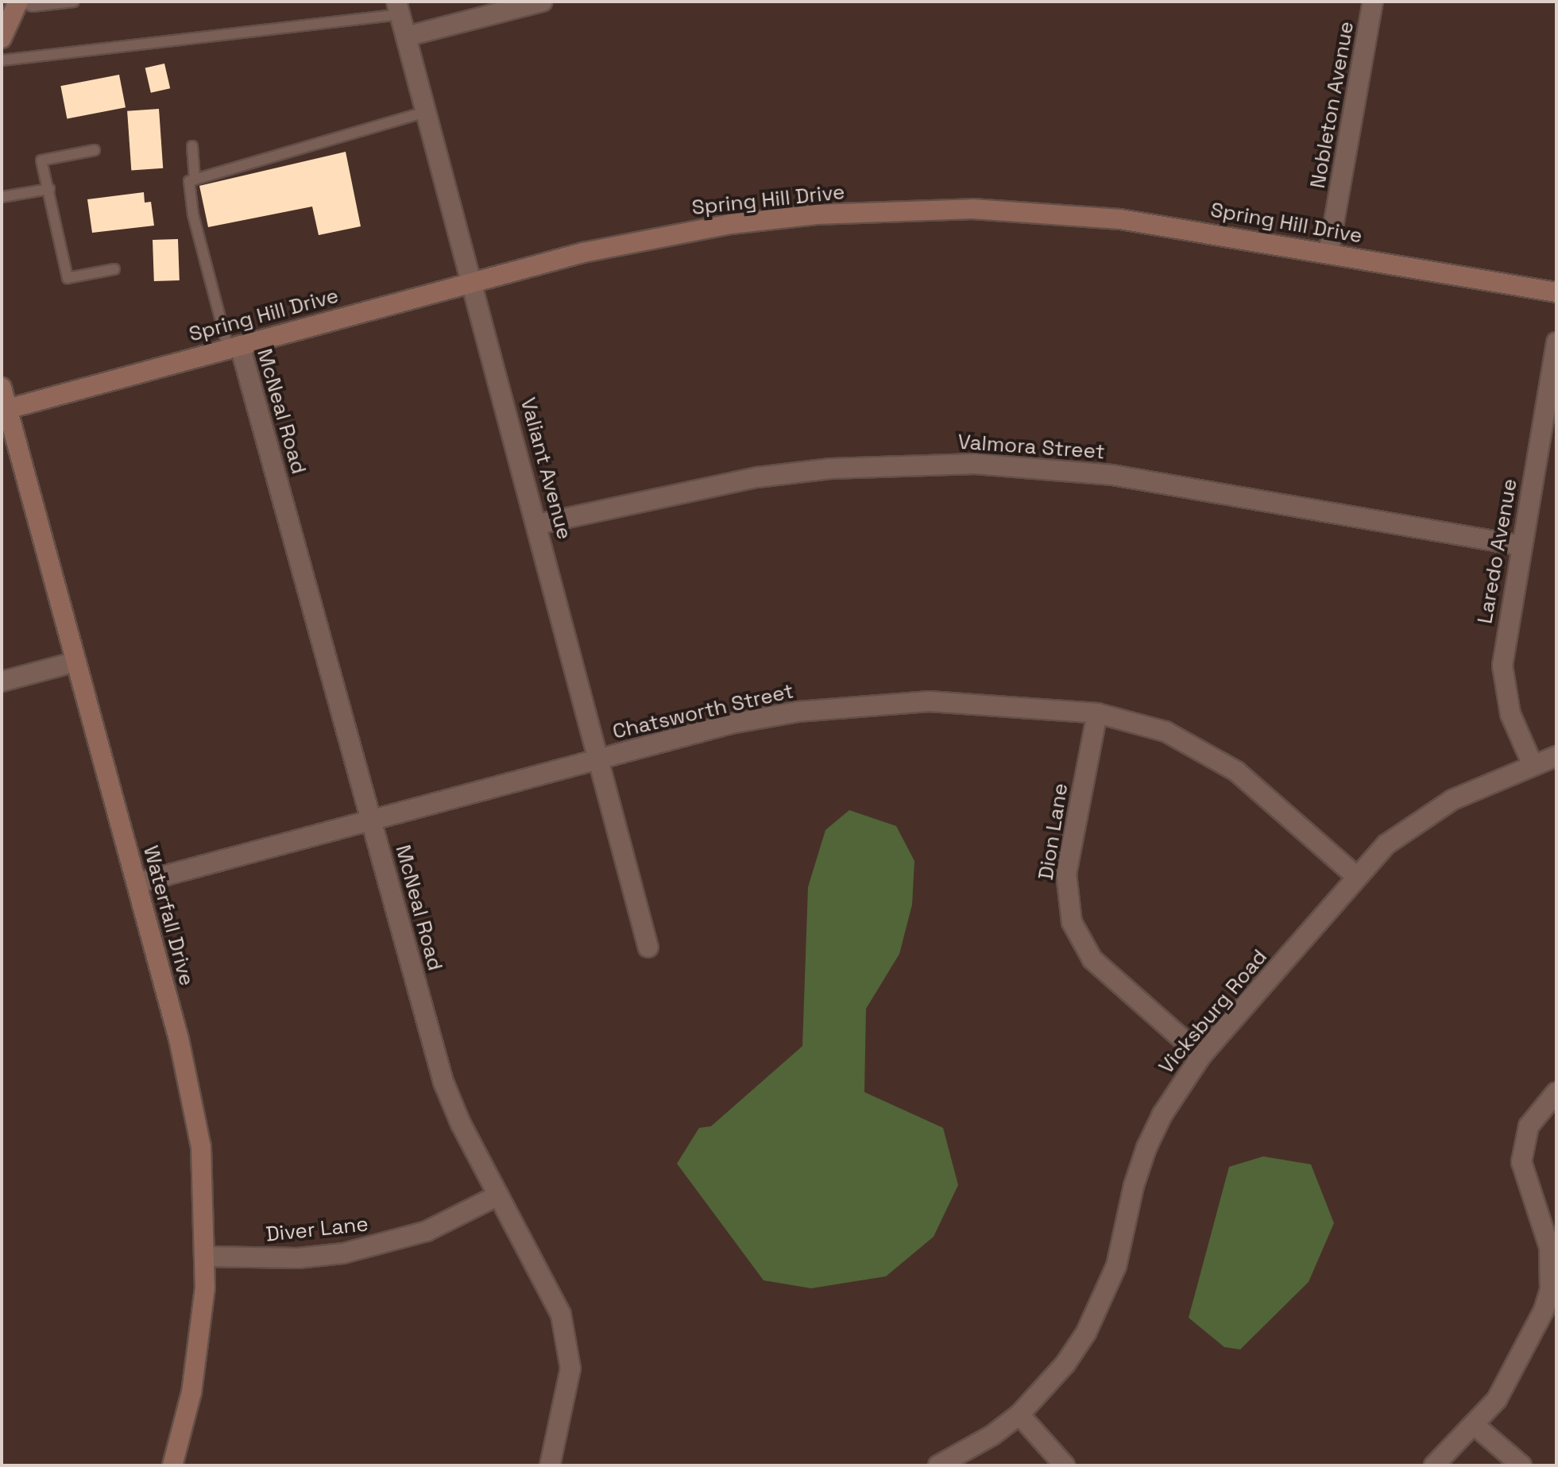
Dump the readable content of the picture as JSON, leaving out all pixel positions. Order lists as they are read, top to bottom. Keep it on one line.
{"streets":{"main road":["Spring Hill Drive","Waterfall Drive"],"street":["Nobleton Avenue","McNeal Road","Valmora Street","Valiant Avenue","Laredo Avenue","Chatsworth Street","Dion Lane","Vicksburg Road","Diver Lane"]},"crossings":[["Nobleton Avenue","Spring Hill Drive"],["Spring Hill Drive","McNeal Road"],["Spring Hill Drive","Valiant Avenue"],["Spring Hill Drive","Waterfall Drive"],["McNeal Road","Chatsworth Street"],["McNeal Road","Diver Lane"],["Valmora Street","Valiant Avenue"],["Valmora Street","Laredo Avenue"],["Valiant Avenue","Chatsworth Street"],["Laredo Avenue","Vicksburg Road"],["Chatsworth Street","Dion Lane"],["Chatsworth Street","Waterfall Drive"],["Chatsworth Street","Vicksburg Road"],["Dion Lane","Vicksburg Road"],["Waterfall Drive","Diver Lane"]]}
